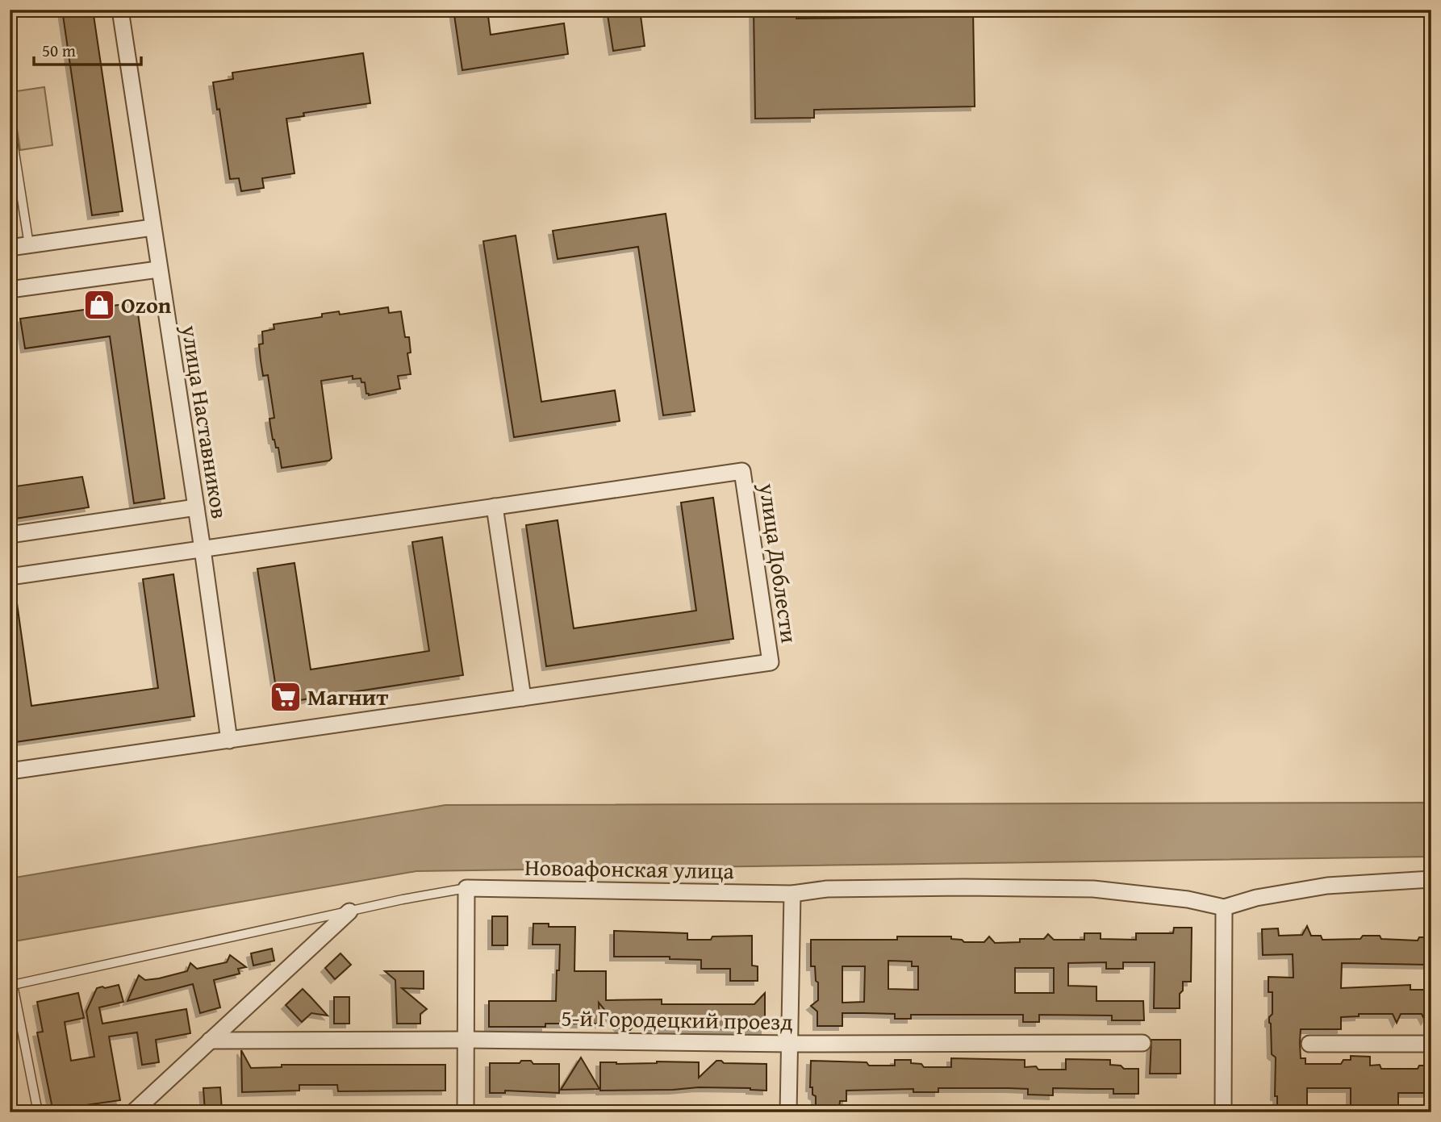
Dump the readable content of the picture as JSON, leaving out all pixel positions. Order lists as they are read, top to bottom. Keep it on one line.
{"streets":{"street":["улица Наставников","улица Доблести","Новоафонская улица","5-й Городецкий проезд"]},"places":{"shop":["Ozon"],"supermarket":["Магнит"]},"scale_bar":"50 m"}
